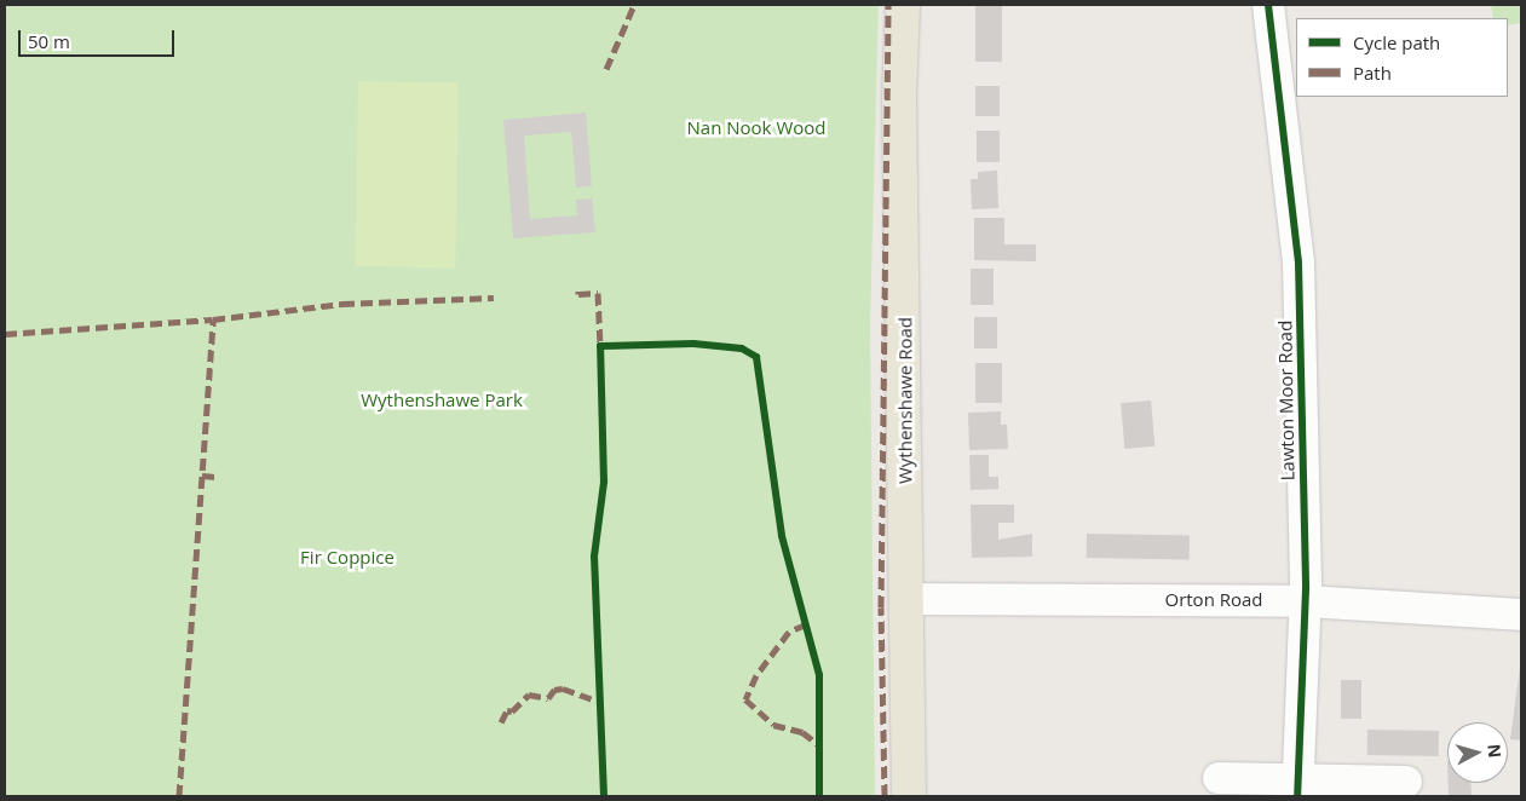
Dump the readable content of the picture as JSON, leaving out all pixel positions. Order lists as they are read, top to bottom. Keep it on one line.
{"streets":{"main road":["Wythenshawe Road"],"street":["Lawton Moor Road","Orton Road"]},"crossings":[["Wythenshawe Road","Orton Road"],["Lawton Moor Road","Orton Road"]],"parks":["Nan Nook Wood","Wythenshawe Park","Fir Coppice"],"legend":["Cycle path","Path"],"scale_bar":"50 m","north":"right"}
